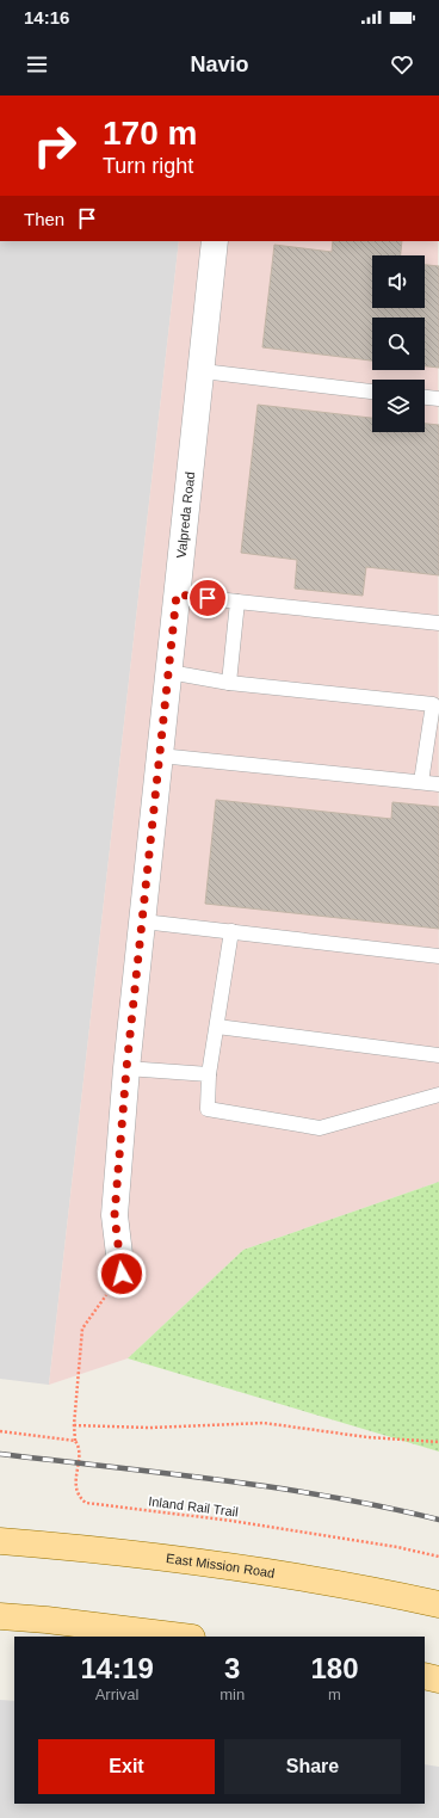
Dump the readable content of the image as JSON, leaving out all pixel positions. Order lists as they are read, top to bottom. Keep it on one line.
{"streets":{"main road":["East Mission Road"],"street":["Valpreda Road"],"path":["Inland Rail Trail"]},"crossings":[["Valpreda Road","Inland Rail Trail"]],"page":{"status":"14:16","header":"Navio","turn":["170 m","Turn right"],"then":"Then","eta":["14:19","Arrival","3","min","180","m"],"buttons":["Exit","Share"]}}
